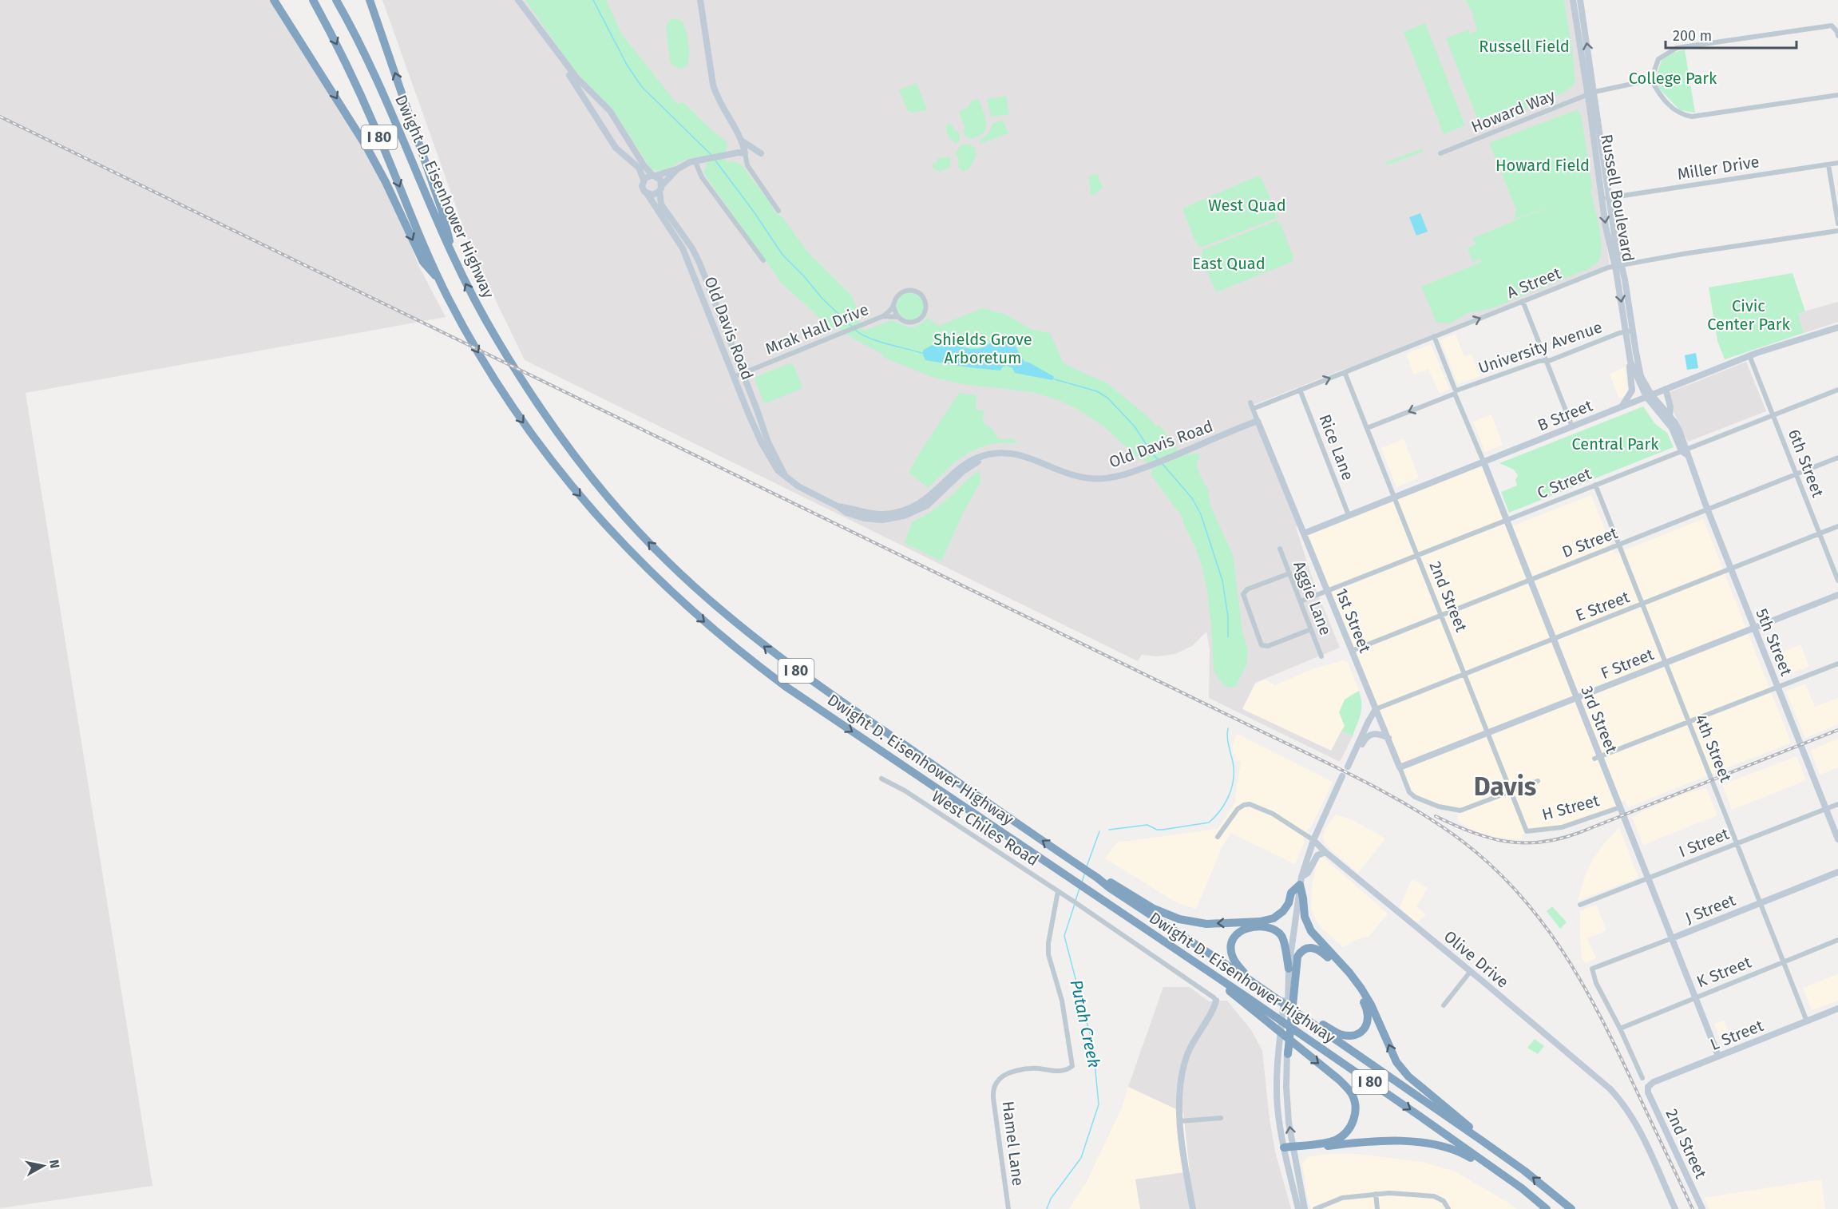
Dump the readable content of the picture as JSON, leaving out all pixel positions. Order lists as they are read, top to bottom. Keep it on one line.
{"streets":{"highway":["I 80","Dwight D. Eisenhower Highway"],"street":["Howard Way","Miller Drive","Russell Boulevard","A Street","Old Davis Road","Mrak Hall Drive","University Avenue","B Street","Rice Lane","6th Street","C Street","D Street","2nd Street","Aggie Lane","E Street","1st Street","5th Street","F Street","3rd Street","4th Street","H Street","West Chiles Road","I Street","J Street","Olive Drive","K Street","L Street","Hamel Lane"]},"crossings":[["Howard Way","Russell Boulevard"],["Miller Drive","Russell Boulevard"],["Russell Boulevard","A Street"],["Russell Boulevard","University Avenue"],["Russell Boulevard","B Street"],["Russell Boulevard","5th Street"],["A Street","Rice Lane"],["A Street","2nd Street"],["A Street","1st Street"],["A Street","3rd Street"],["Old Davis Road","Mrak Hall Drive"],["Old Davis Road","1st Street"],["University Avenue","2nd Street"],["University Avenue","3rd Street"],["B Street","Rice Lane"],["B Street","6th Street"],["B Street","2nd Street"],["B Street","1st Street"],["B Street","5th Street"],["B Street","3rd Street"],["6th Street","C Street"],["6th Street","D Street"],["6th Street","E Street"],["C Street","2nd Street"],["C Street","Aggie Lane"],["C Street","1st Street"],["C Street","5th Street"],["C Street","3rd Street"],["C Street","4th Street"],["D Street","2nd Street"],["D Street","1st Street"],["D Street","5th Street"],["D Street","3rd Street"],["D Street","4th Street"],["2nd Street","E Street"],["2nd Street","1st Street"],["2nd Street","F Street"],["2nd Street","H Street"],["2nd Street","L Street"],["E Street","1st Street"],["E Street","5th Street"],["E Street","3rd Street"],["E Street","4th Street"],["1st Street","F Street"],["5th Street","F Street"],["5th Street","I Street"],["F Street","3rd Street"],["F Street","4th Street"],["3rd Street","H Street"],["3rd Street","I Street"],["3rd Street","J Street"],["3rd Street","K Street"],["3rd Street","L Street"],["4th Street","I Street"],["4th Street","J Street"],["4th Street","K Street"],["4th Street","L Street"],["West Chiles Road","Hamel Lane"],["J Street","K Street"]],"districts":["Davis"],"water":["Putah Creek"],"parks":["Russell Field","College Park","Howard Field","West Quad","East Quad","Civic Center Park","Shields Grove Arboretum","Central Park"],"scale_bar":"200 m","north":"right"}
